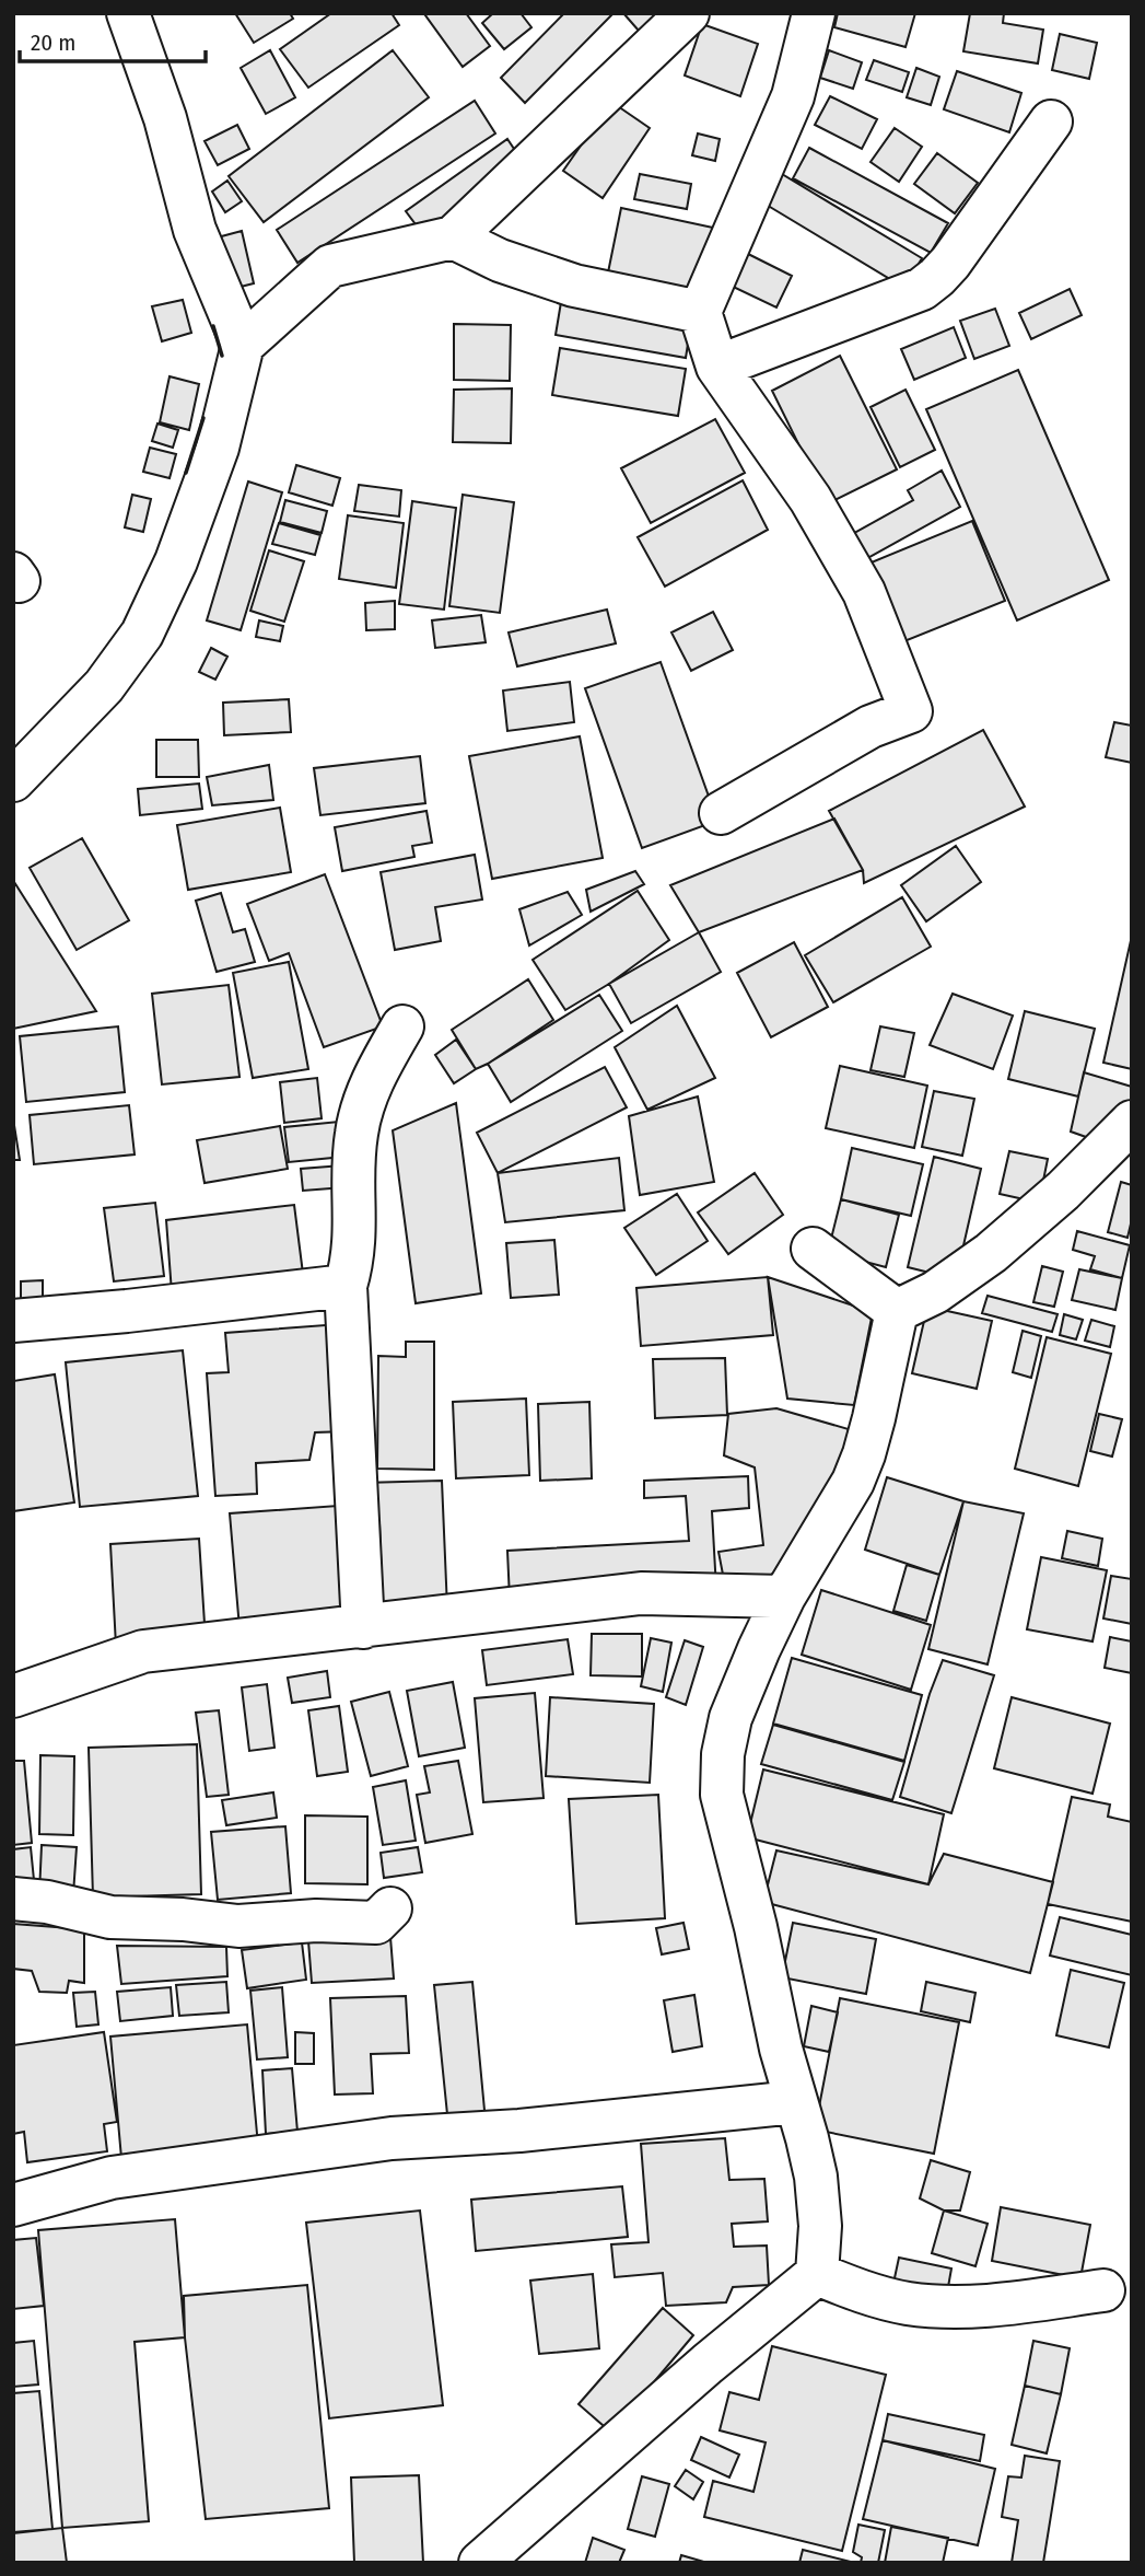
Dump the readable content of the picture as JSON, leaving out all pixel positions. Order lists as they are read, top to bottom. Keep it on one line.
{"scale_bar":"20 m"}
